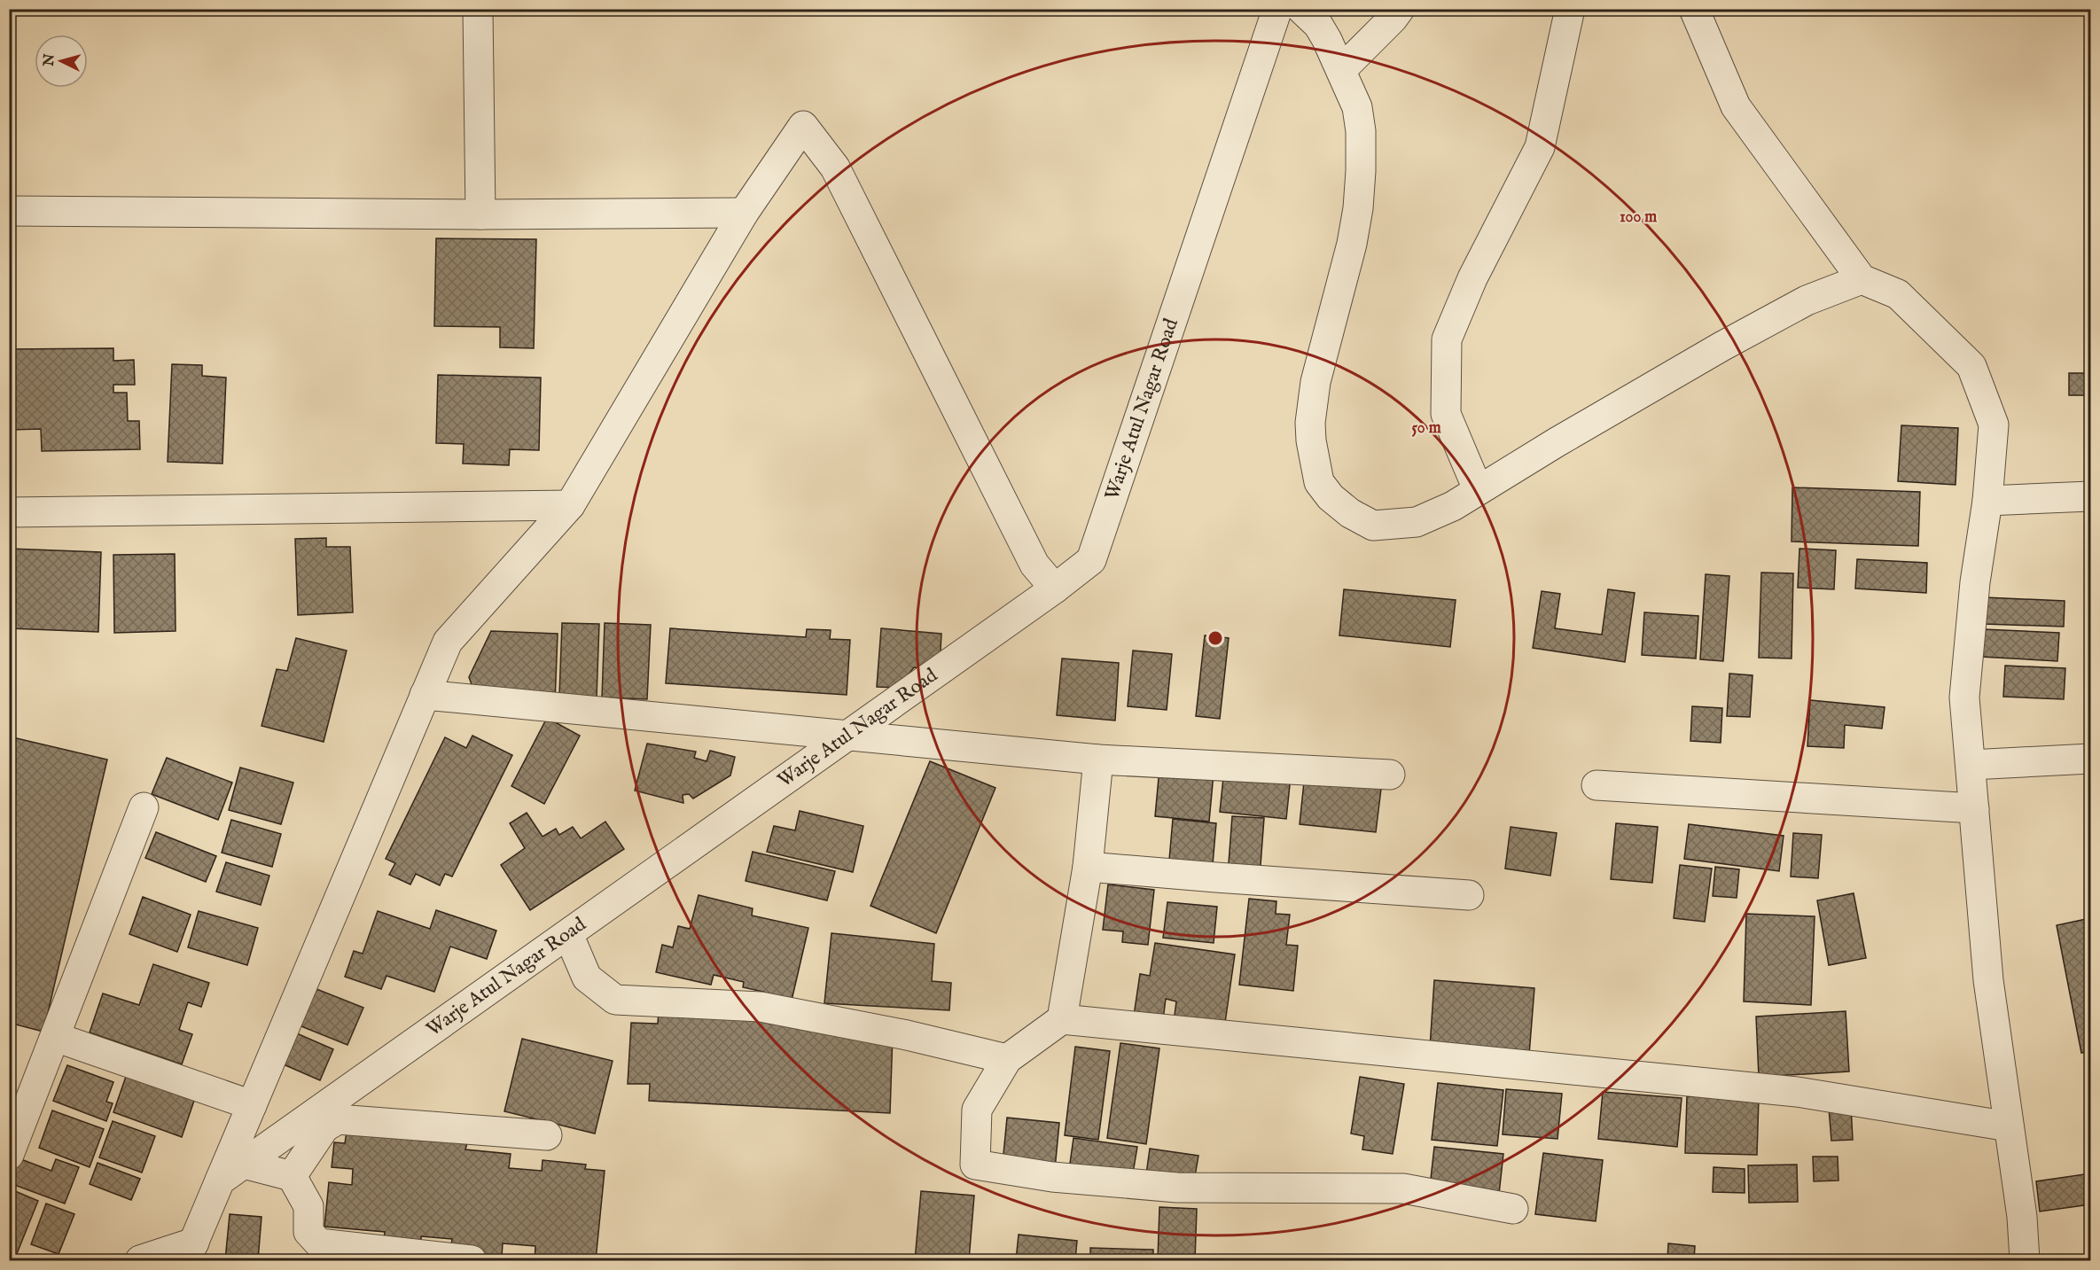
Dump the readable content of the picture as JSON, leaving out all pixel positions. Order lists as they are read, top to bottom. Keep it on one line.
{"streets":{"street":["Warje Atul Nagar Road"]},"north":"left","rings":["100 m","50 m"]}
